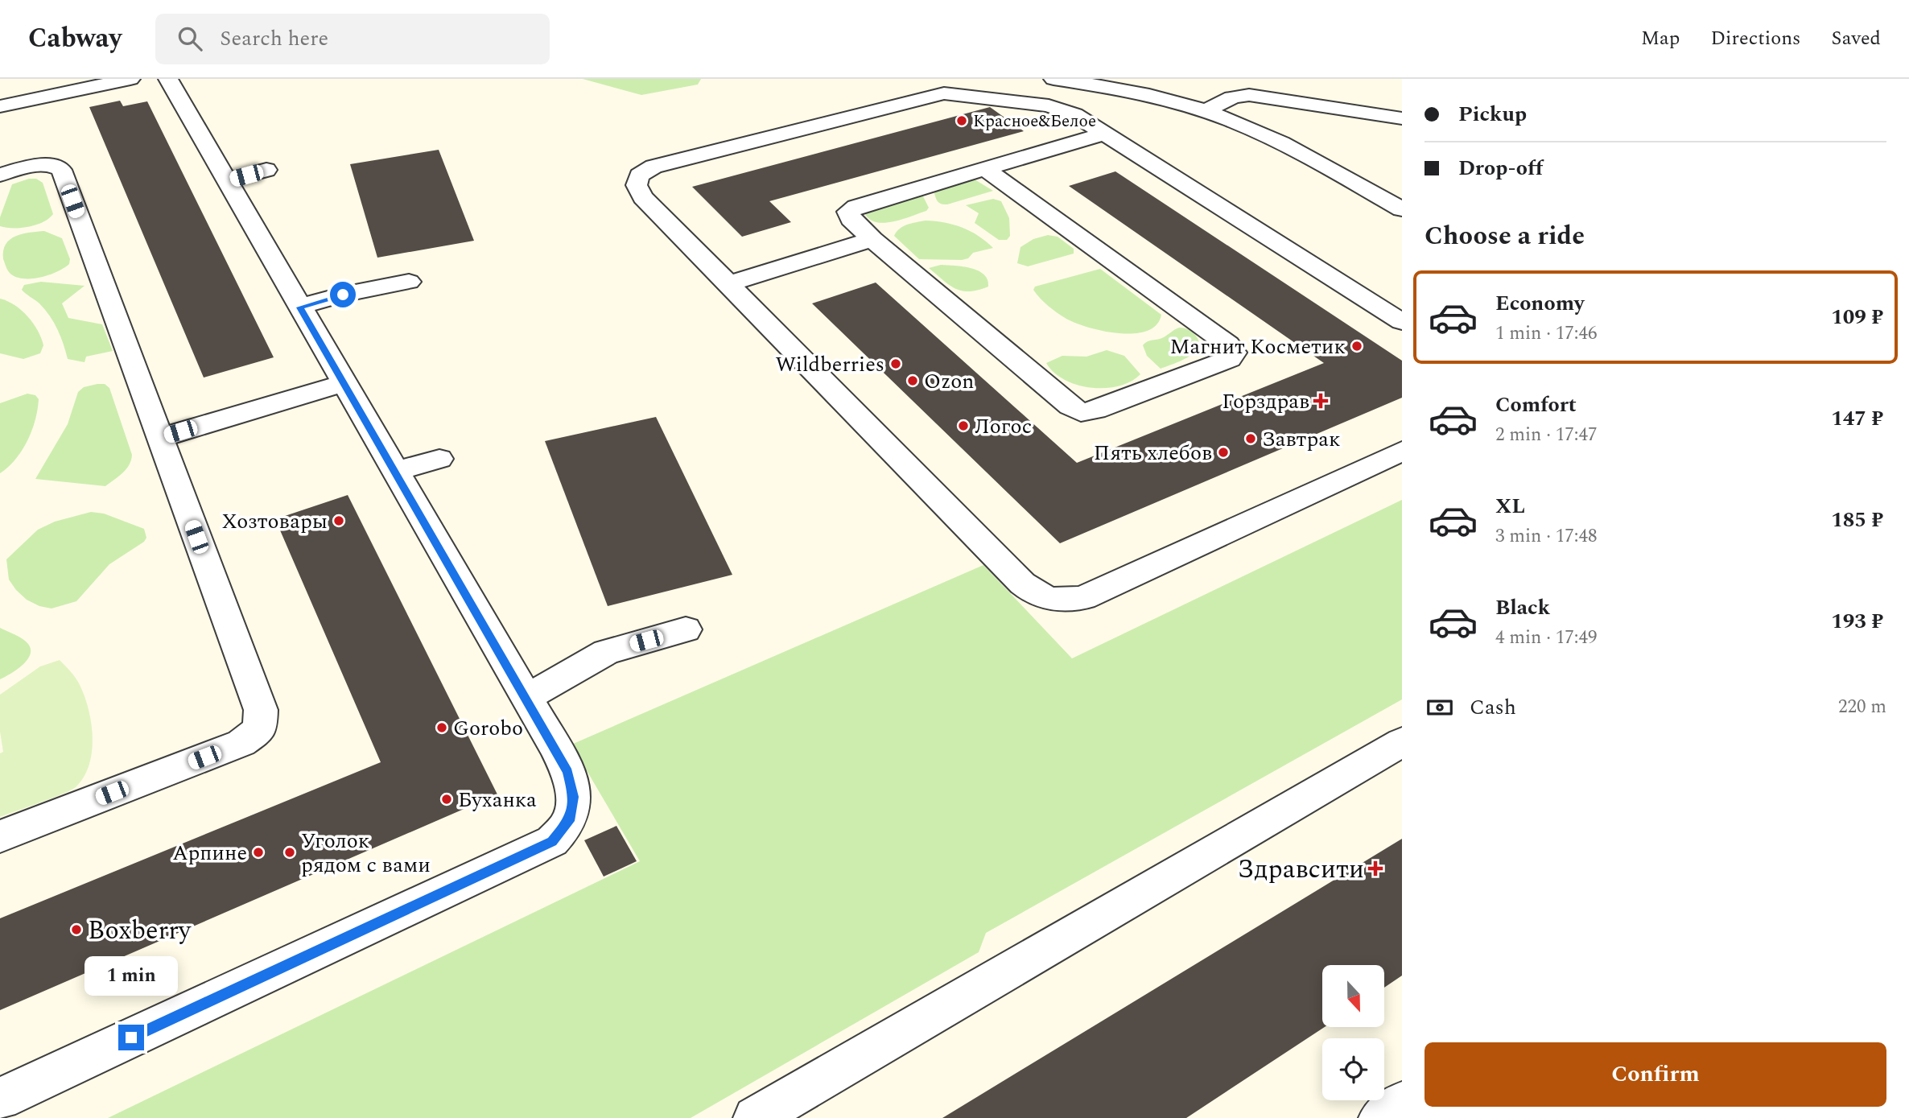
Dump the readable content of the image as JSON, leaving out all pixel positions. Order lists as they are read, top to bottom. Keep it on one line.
{"places":{"other":["Красное&Белое","Магнит Косметик","Wildberries","Ozon","Логос","Завтрак","Пять хлебов","Хозтовары","Gorobo","Буханка","Арпине","Уголок рядом с вами","Boxberry"],"health":["Горздрав","Здравсити"]},"north":"bottom","page":{"header":"Cabway","search":"Search here","nav":["Map","Directions","Saved"],"banner":["Pickup","Drop-off"],"heading":"Choose a ride","list":[{"name":"Economy","note":"1 min · 17:46","value":"109 ₽"},{"name":"Comfort","note":"2 min · 17:47","value":"147 ₽"},{"name":"XL","note":"3 min · 17:48","value":"185 ₽"},{"name":"Black","note":"4 min · 17:49","value":"193 ₽"}],"pay":["Cash","220 m"],"bubble":"1 min","buttons":"Confirm"}}
